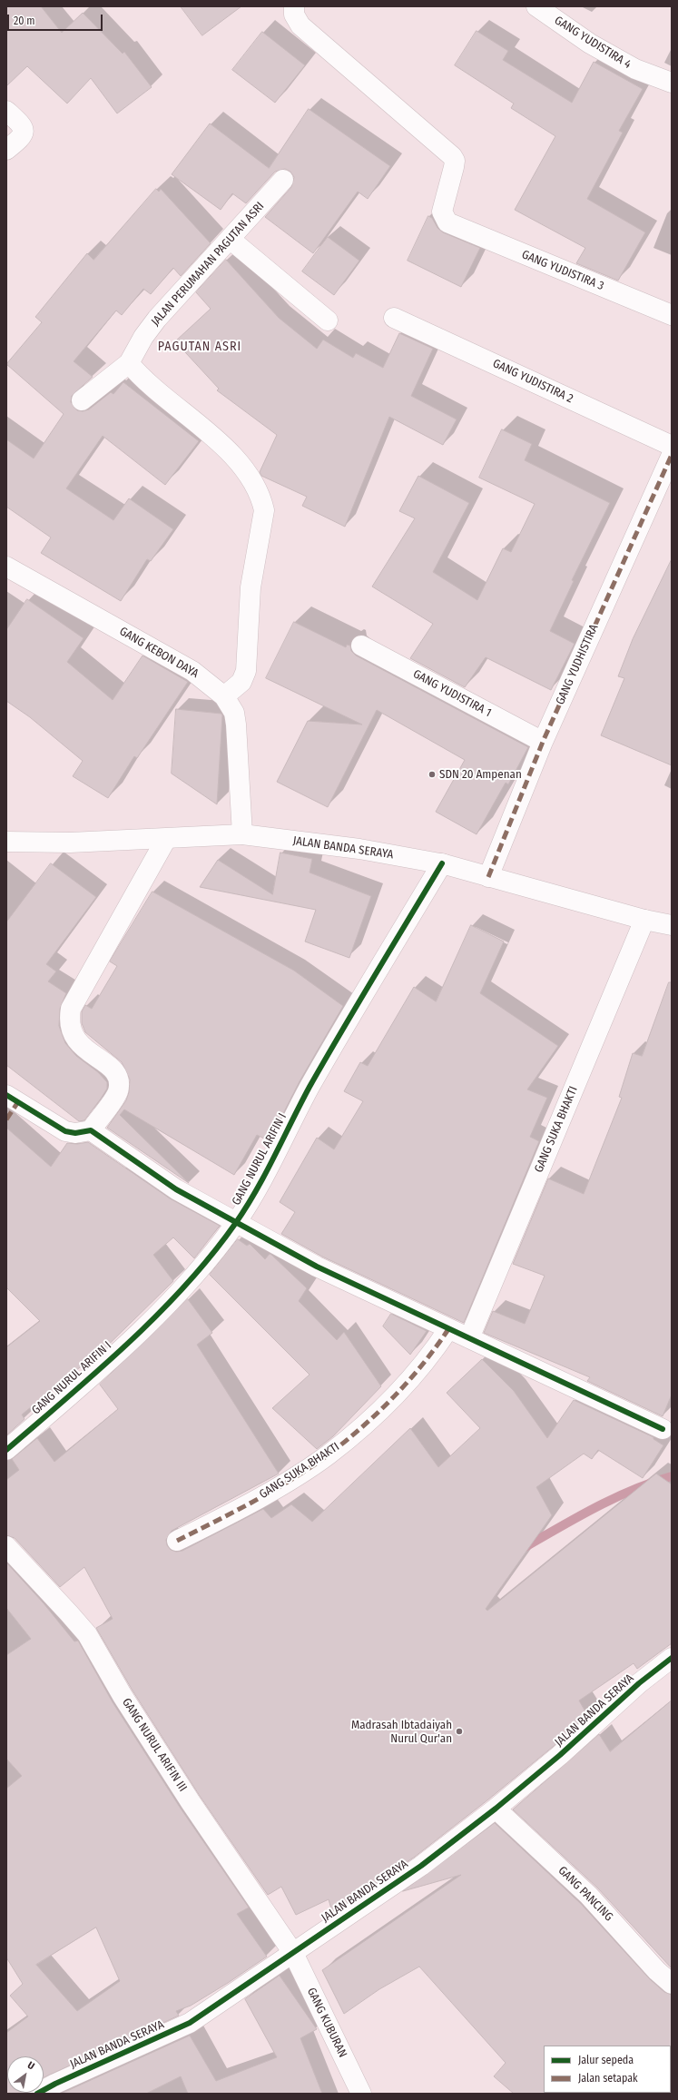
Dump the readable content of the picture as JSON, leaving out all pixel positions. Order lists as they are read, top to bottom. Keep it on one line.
{"streets":{"street":["GANG YUDISTIRA 4","JALAN PERUMAHAN PAGUTAN ASRI","GANG YUDISTIRA 3","GANG YUDISTIRA 2","GANG KEBON DAYA","GANG YUDHISTIRA","GANG YUDISTIRA 1","JALAN BANDA SERAYA","GANG SUKA BHAKTI","GANG NURUL ARIFIN I","GANG NURUL ARIFIN III","GANG PANCING","GANG KUBURAN"]},"crossings":[["GANG KEBON DAYA","JALAN BANDA SERAYA"],["GANG YUDHISTIRA","GANG YUDISTIRA 1"],["GANG YUDHISTIRA","JALAN BANDA SERAYA"],["JALAN BANDA SERAYA","GANG SUKA BHAKTI"],["JALAN BANDA SERAYA","GANG NURUL ARIFIN I"],["JALAN BANDA SERAYA","GANG NURUL ARIFIN III"],["JALAN BANDA SERAYA","GANG PANCING"],["JALAN BANDA SERAYA","GANG KUBURAN"],["GANG NURUL ARIFIN III","GANG KUBURAN"]],"districts":["PAGUTAN ASRI"],"places":["SDN 20 Ampenan","Madrasah Ibtadaiyah Nurul Qur'an"],"legend":["Jalur sepeda","Jalan setapak"],"scale_bar":"20 m","north":"top right"}
